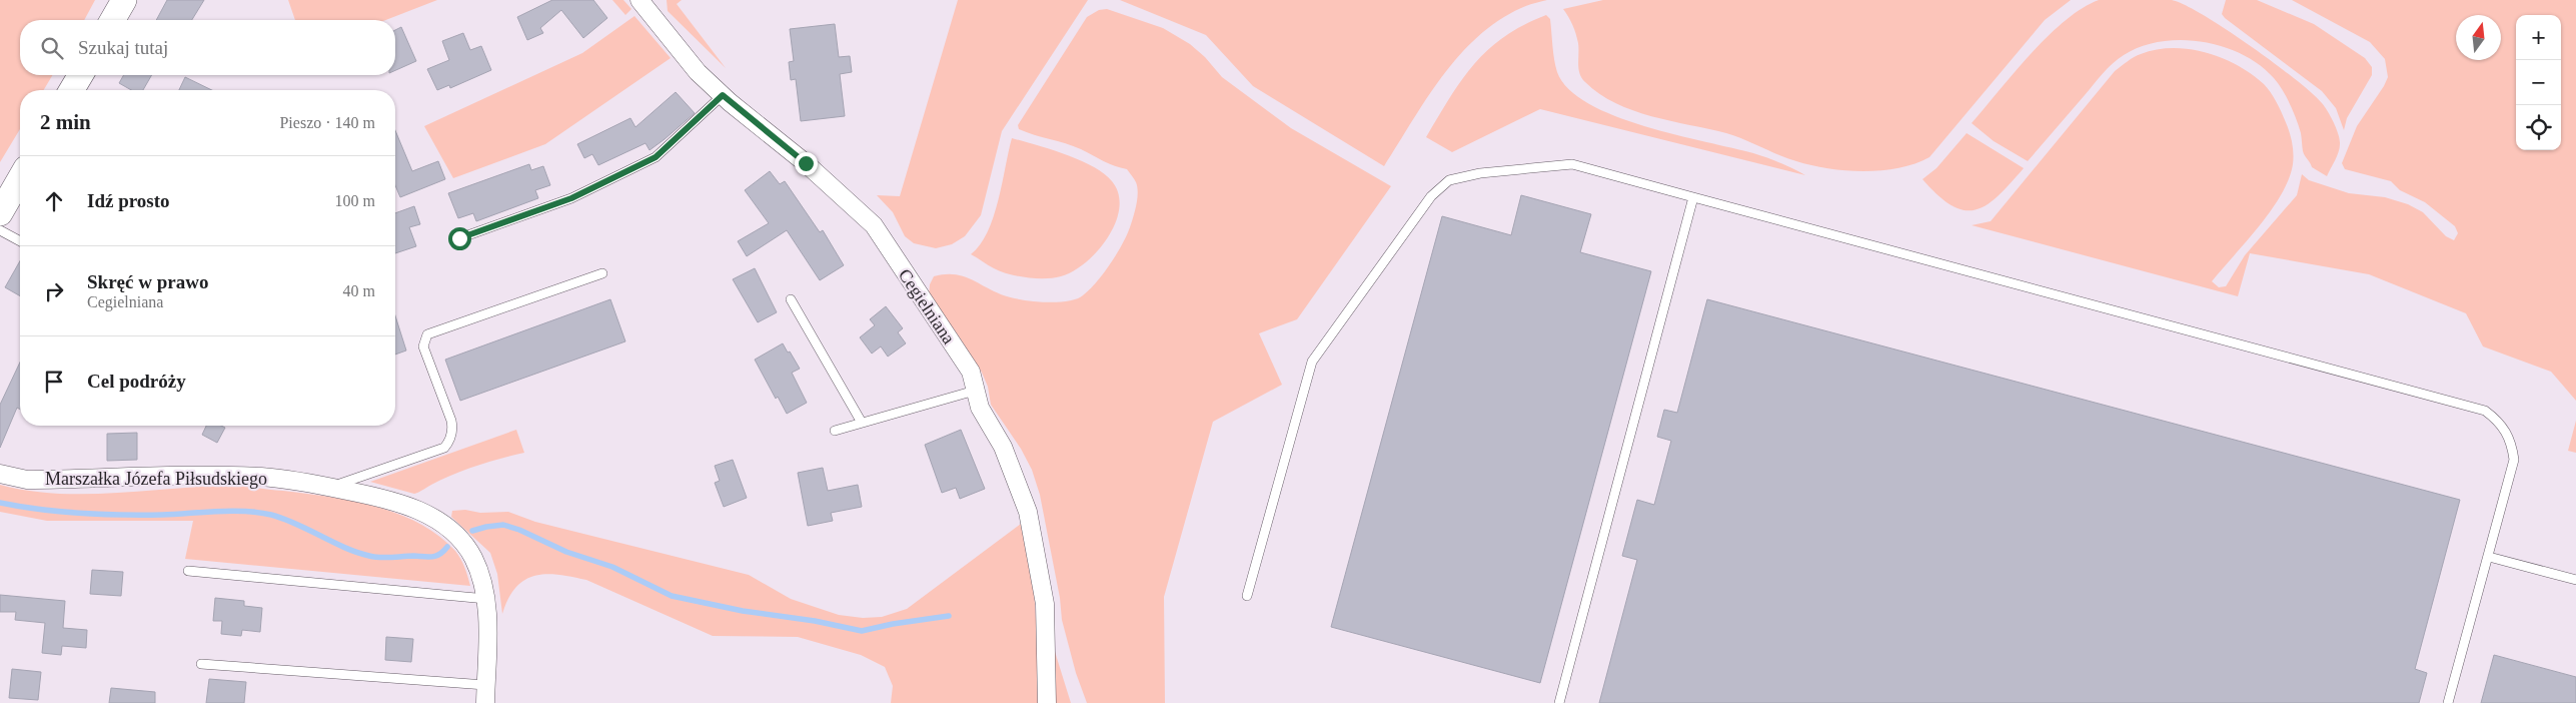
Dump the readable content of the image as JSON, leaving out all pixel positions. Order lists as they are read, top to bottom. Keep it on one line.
{"streets":{"street":["Cegielniana","Marszałka Józefa Piłsudskiego"]},"north":"top","page":{"map_buttons":["+","−"],"search":"Szukaj tutaj","heading":["2 min","Pieszo · 140 m"],"list":[["Idź prosto","100 m"],["Skręć w prawo","Cegielniana","40 m"],"Cel podróży"]}}
